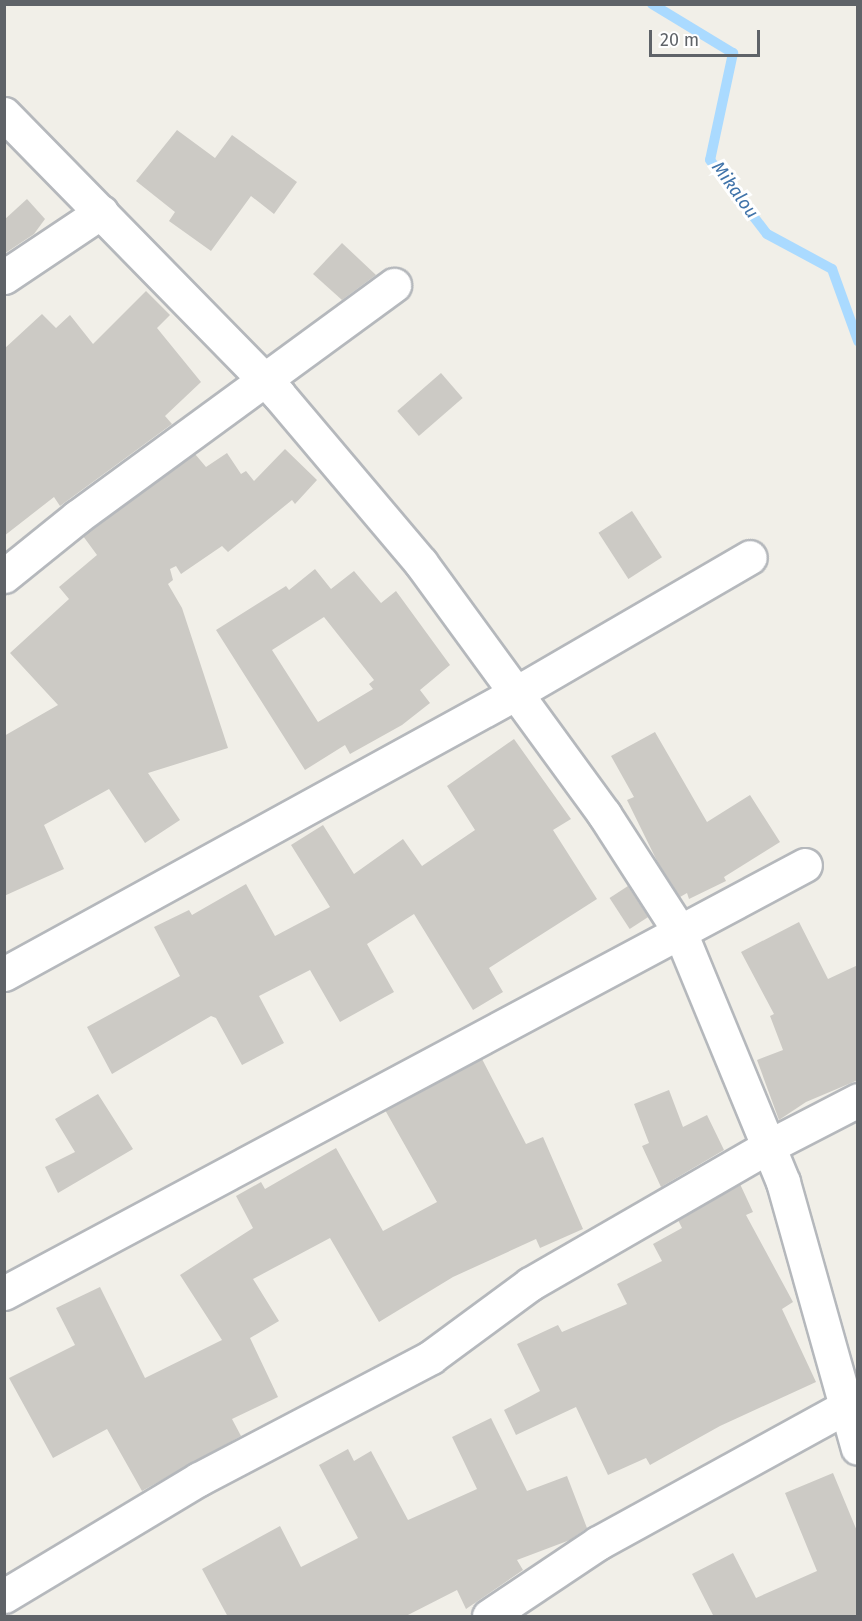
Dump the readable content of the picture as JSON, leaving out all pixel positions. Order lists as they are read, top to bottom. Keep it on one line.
{"water":["Mikalou"],"scale_bar":"20 m"}
